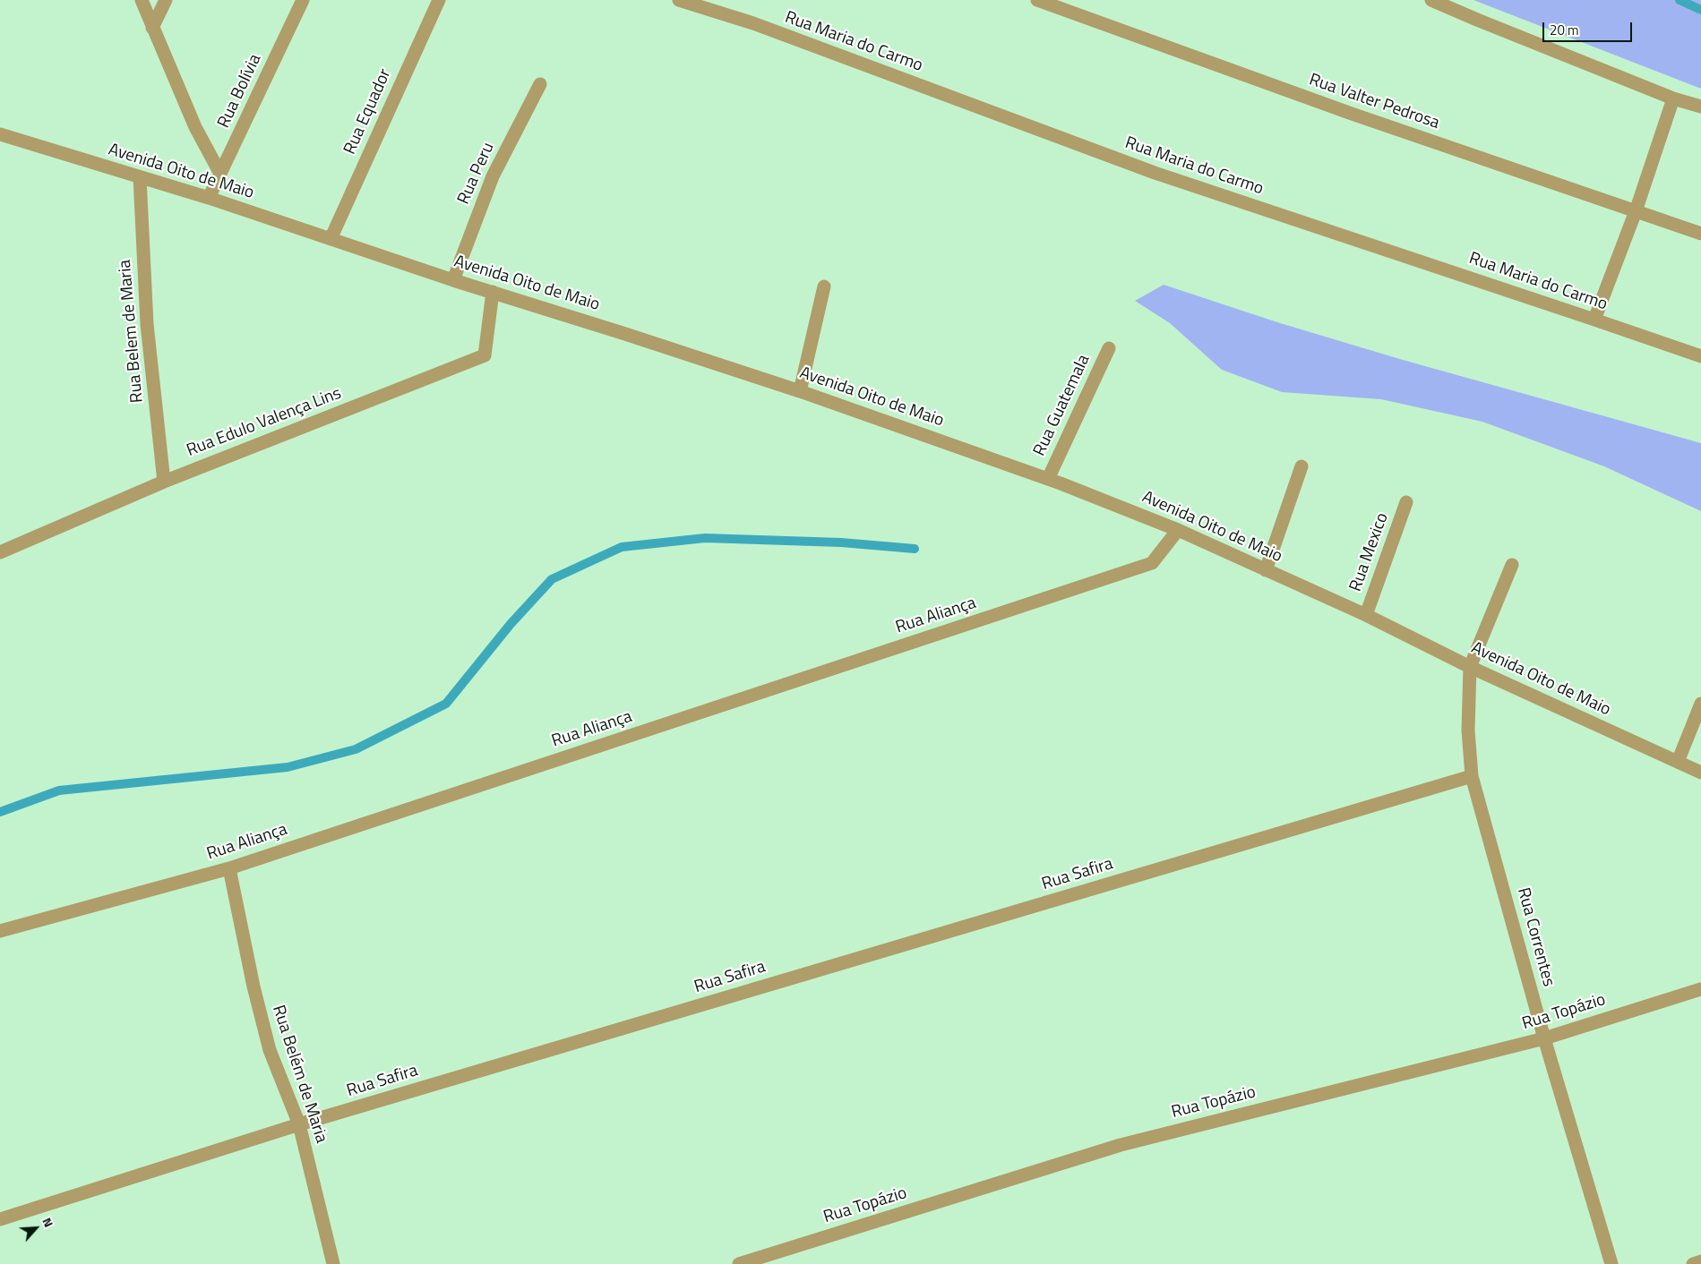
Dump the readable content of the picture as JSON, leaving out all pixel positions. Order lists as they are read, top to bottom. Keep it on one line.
{"streets":{"street":["Rua Maria do Carmo","Rua Bolívia","Rua Valter Pedrosa","Rua Equador","Avenida Oito de Maio","Rua Peru","Rua Belem de Maria","Rua Guatemala","Rua Edulo Valença Lins","Rua Mexico","Rua Aliança","Rua Safira","Rua Correntes","Rua Topázio","Rua Belém de Maria"]},"crossings":[["Rua Bolívia","Avenida Oito de Maio"],["Rua Equador","Avenida Oito de Maio"],["Avenida Oito de Maio","Rua Peru"],["Avenida Oito de Maio","Rua Belem de Maria"],["Avenida Oito de Maio","Rua Guatemala"],["Avenida Oito de Maio","Rua Edulo Valença Lins"],["Avenida Oito de Maio","Rua Mexico"],["Avenida Oito de Maio","Rua Aliança"],["Avenida Oito de Maio","Rua Correntes"],["Rua Belem de Maria","Rua Edulo Valença Lins"],["Rua Aliança","Rua Belém de Maria"],["Rua Safira","Rua Correntes"],["Rua Safira","Rua Belém de Maria"],["Rua Correntes","Rua Topázio"]],"scale_bar":"20 m","north":"top right"}
